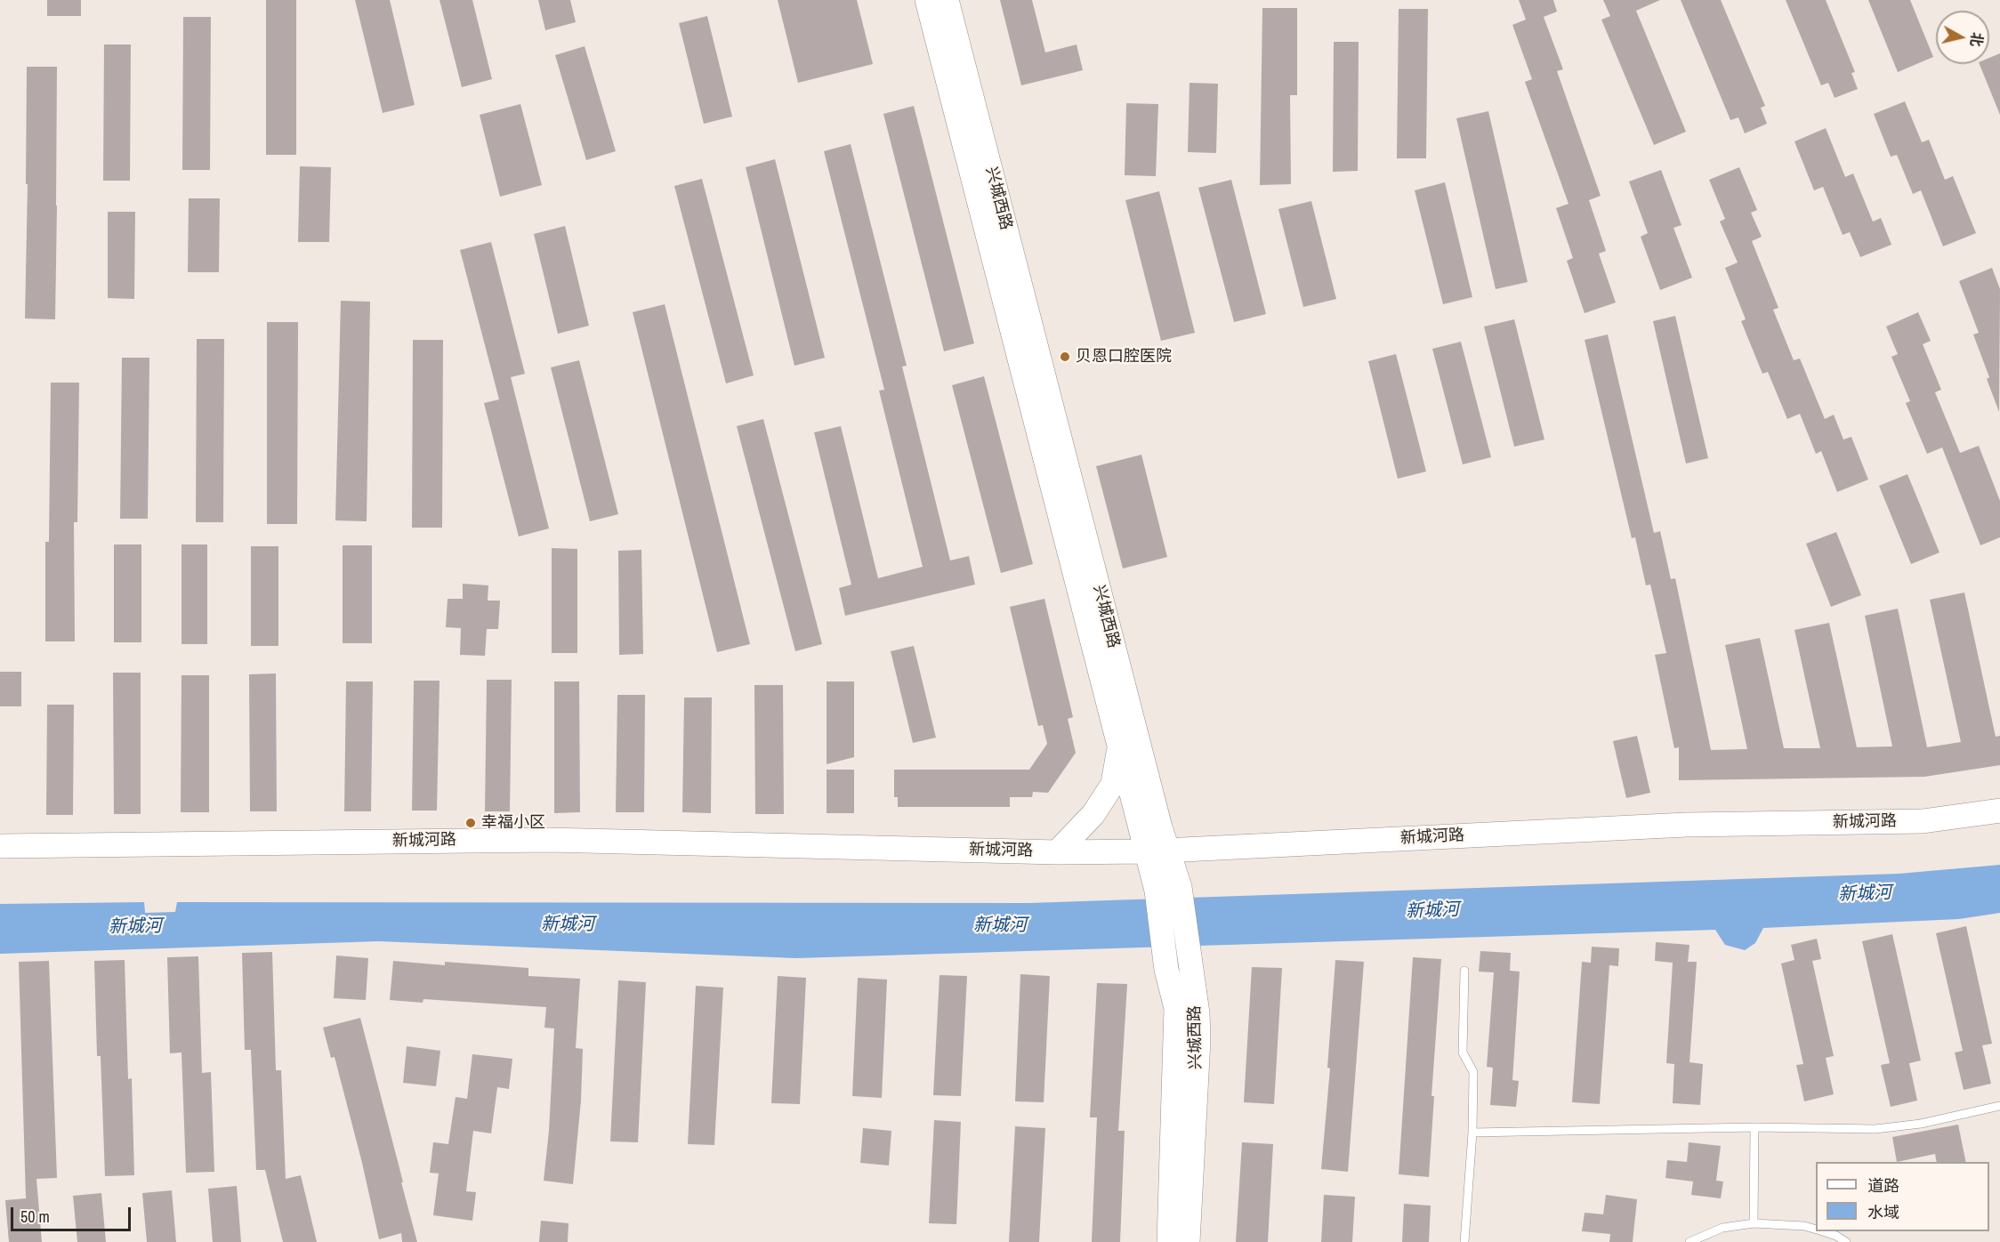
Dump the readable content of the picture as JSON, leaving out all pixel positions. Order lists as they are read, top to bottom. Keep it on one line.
{"streets":{"street":["兴城西路","新城河路"]},"crossings":[["兴城西路","新城河路"]],"water":["新城河"],"places":["贝恩口腔医院","幸福小区"],"legend":["道路","水域"],"scale_bar":"50 m","north":"right"}
